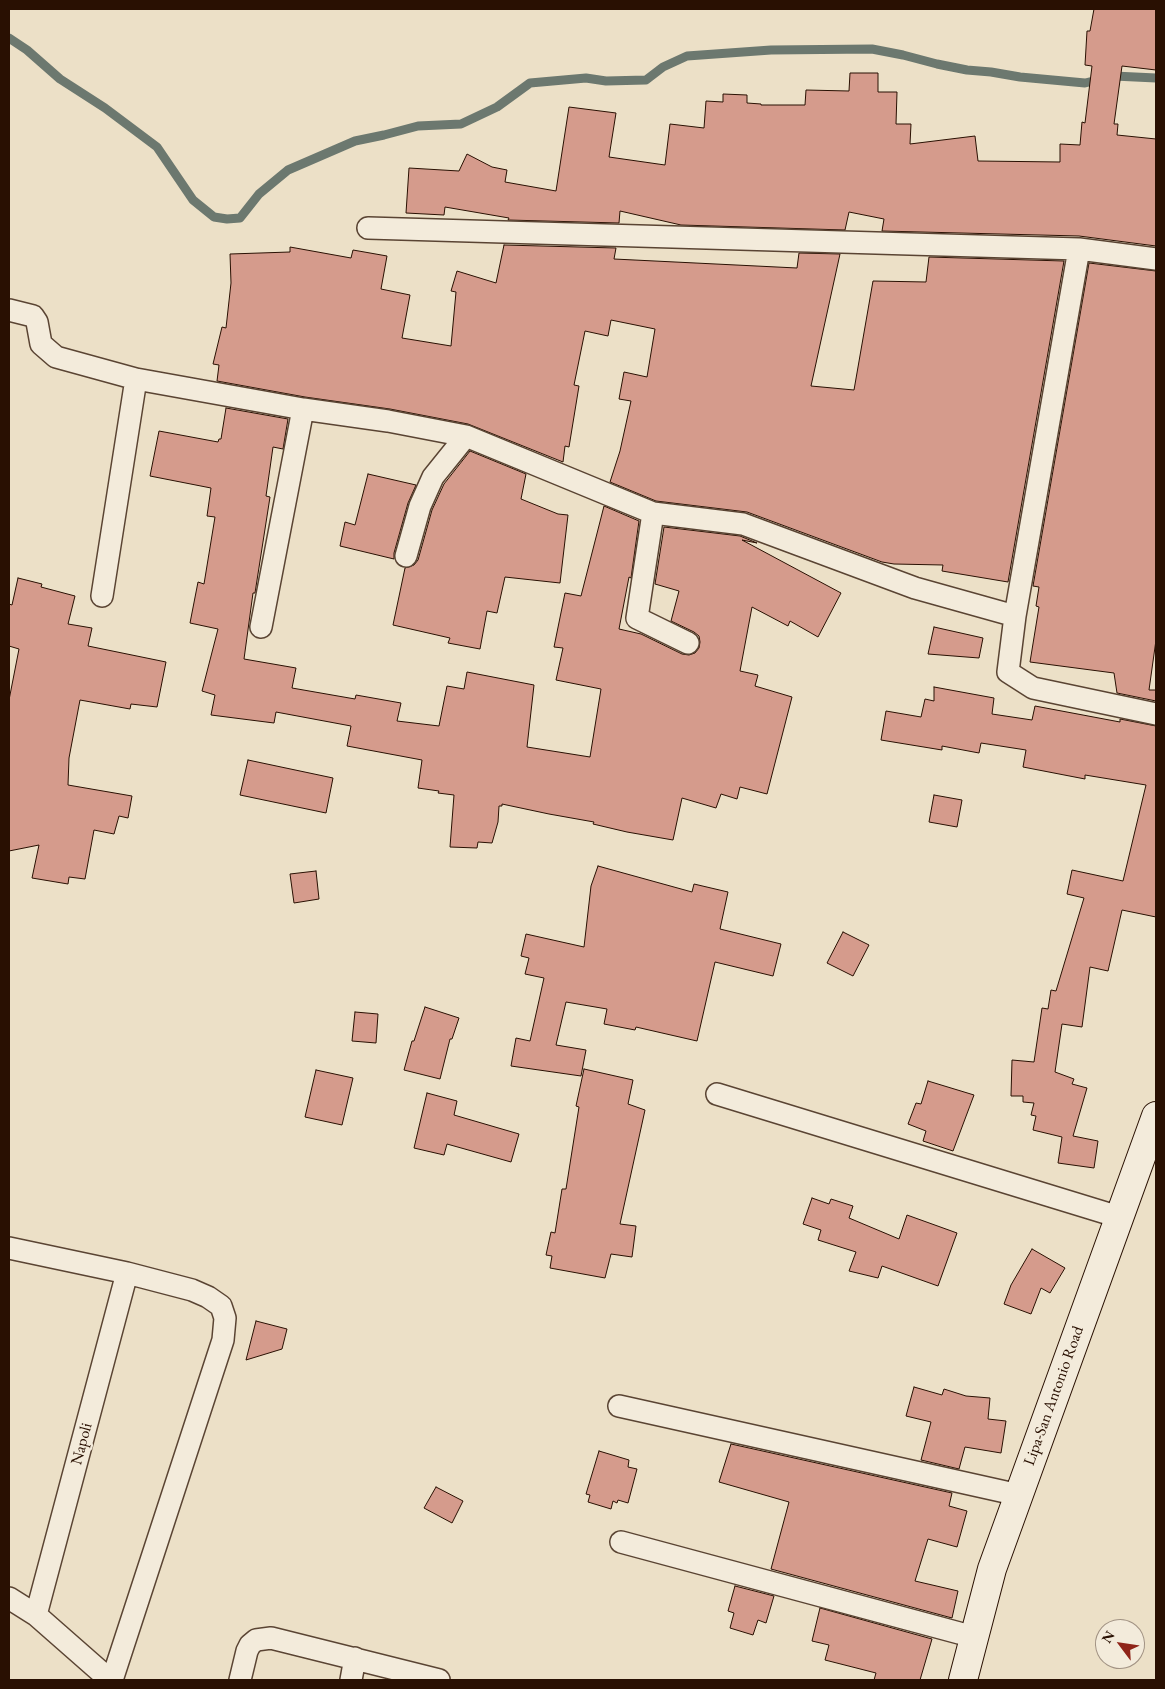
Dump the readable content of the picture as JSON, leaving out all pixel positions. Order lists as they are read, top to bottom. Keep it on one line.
{"streets":{"main road":["Lipa-San Antonio Road"],"street":["Napoli"]},"north":"top left"}
